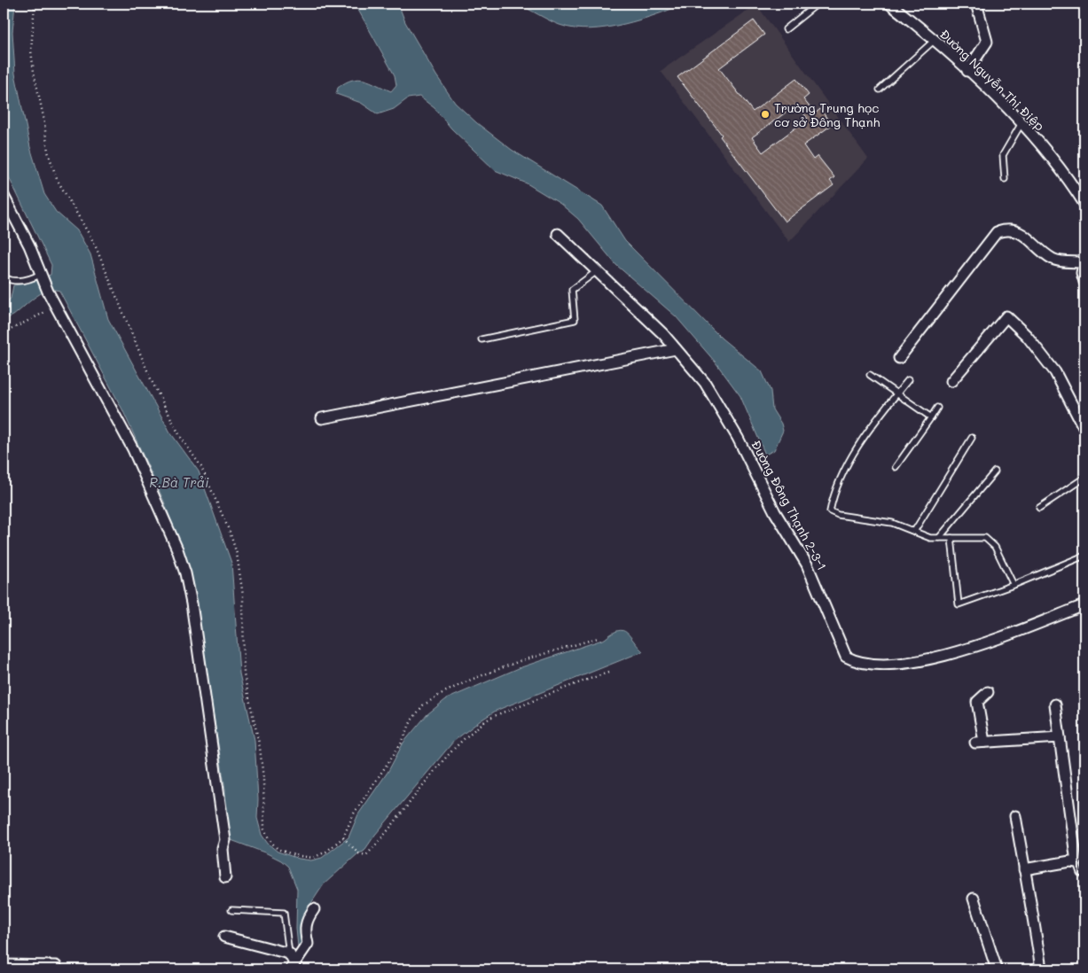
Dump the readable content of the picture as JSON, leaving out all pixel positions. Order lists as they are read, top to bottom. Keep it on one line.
{"streets":{"street":["Đường Nguyễn Thị Điệp","Đường Đông Thạnh 2-3-1"]},"water":["R.Bà Trải"],"places":["Trường Trung học cơ sở Đông Thạnh"]}
